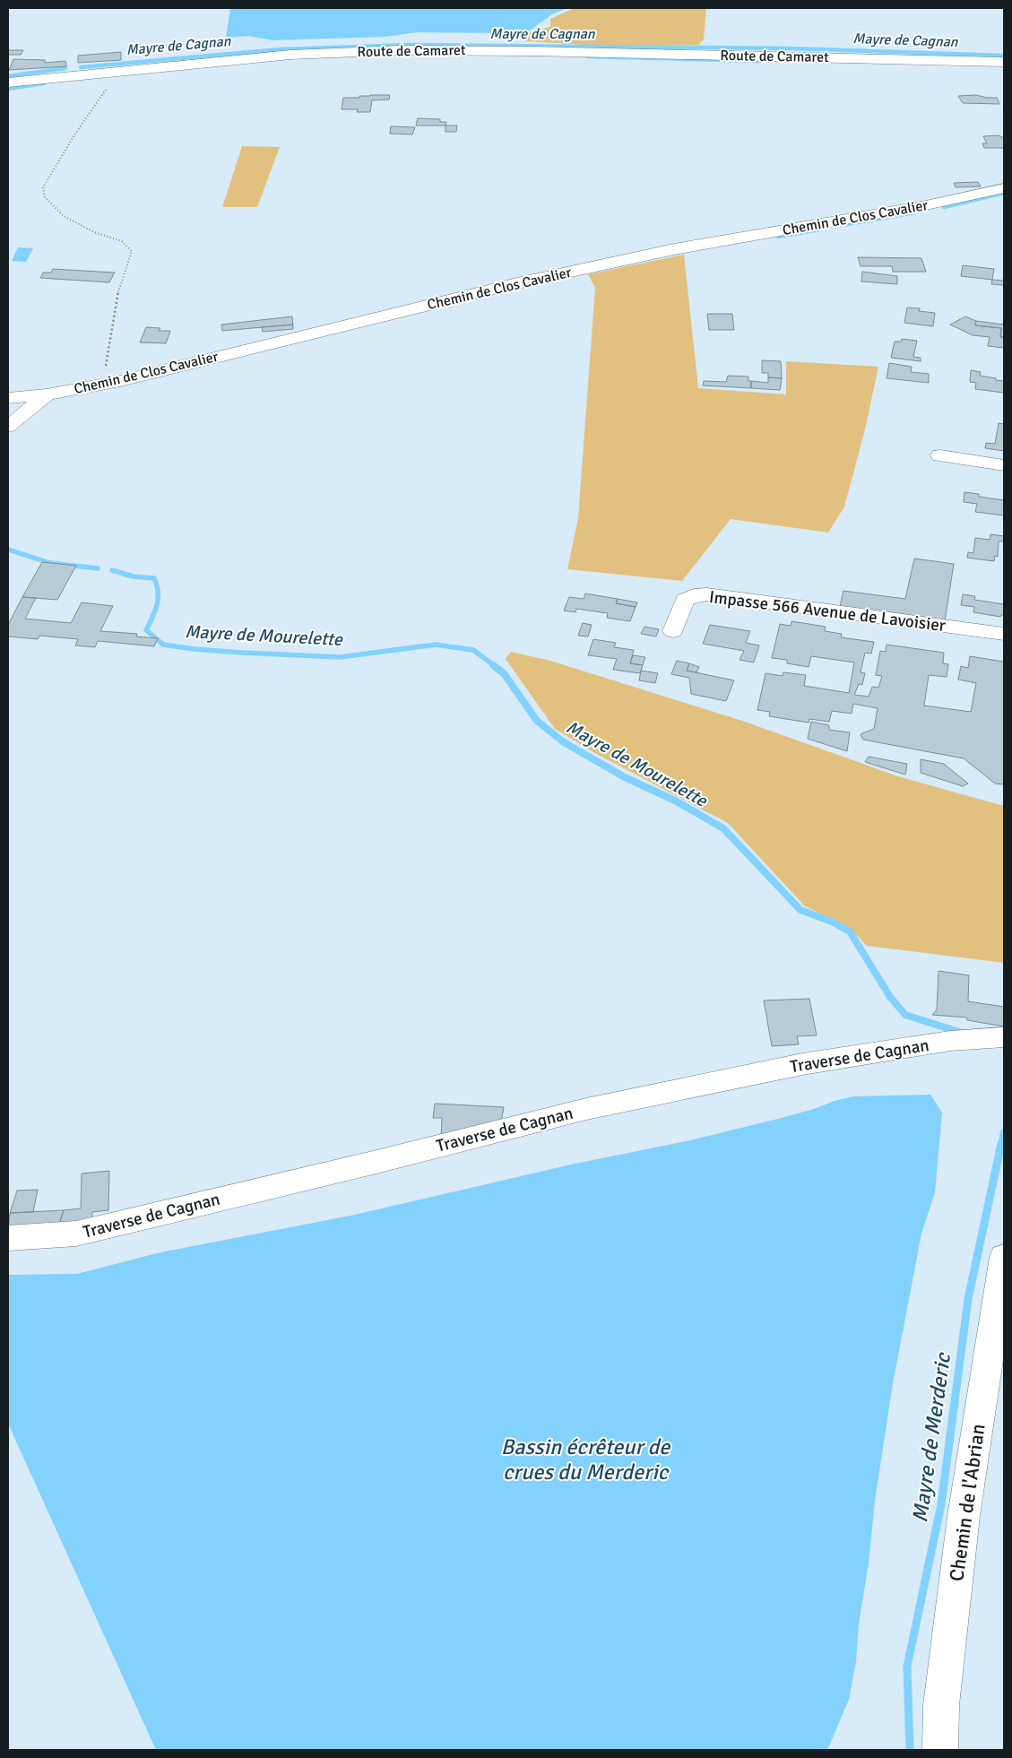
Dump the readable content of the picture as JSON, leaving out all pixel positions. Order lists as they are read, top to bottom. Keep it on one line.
{"streets":{"street":["Route de Camaret","Chemin de Clos Cavalier","Impasse 566 Avenue de Lavoisier","Traverse de Cagnan","Chemin de l'Abrian"]},"water":["Mayre de Cagnan","Mayre de Mourelette","Mayre de Merderic","Bassin écrêteur de crues du Merderic"]}
